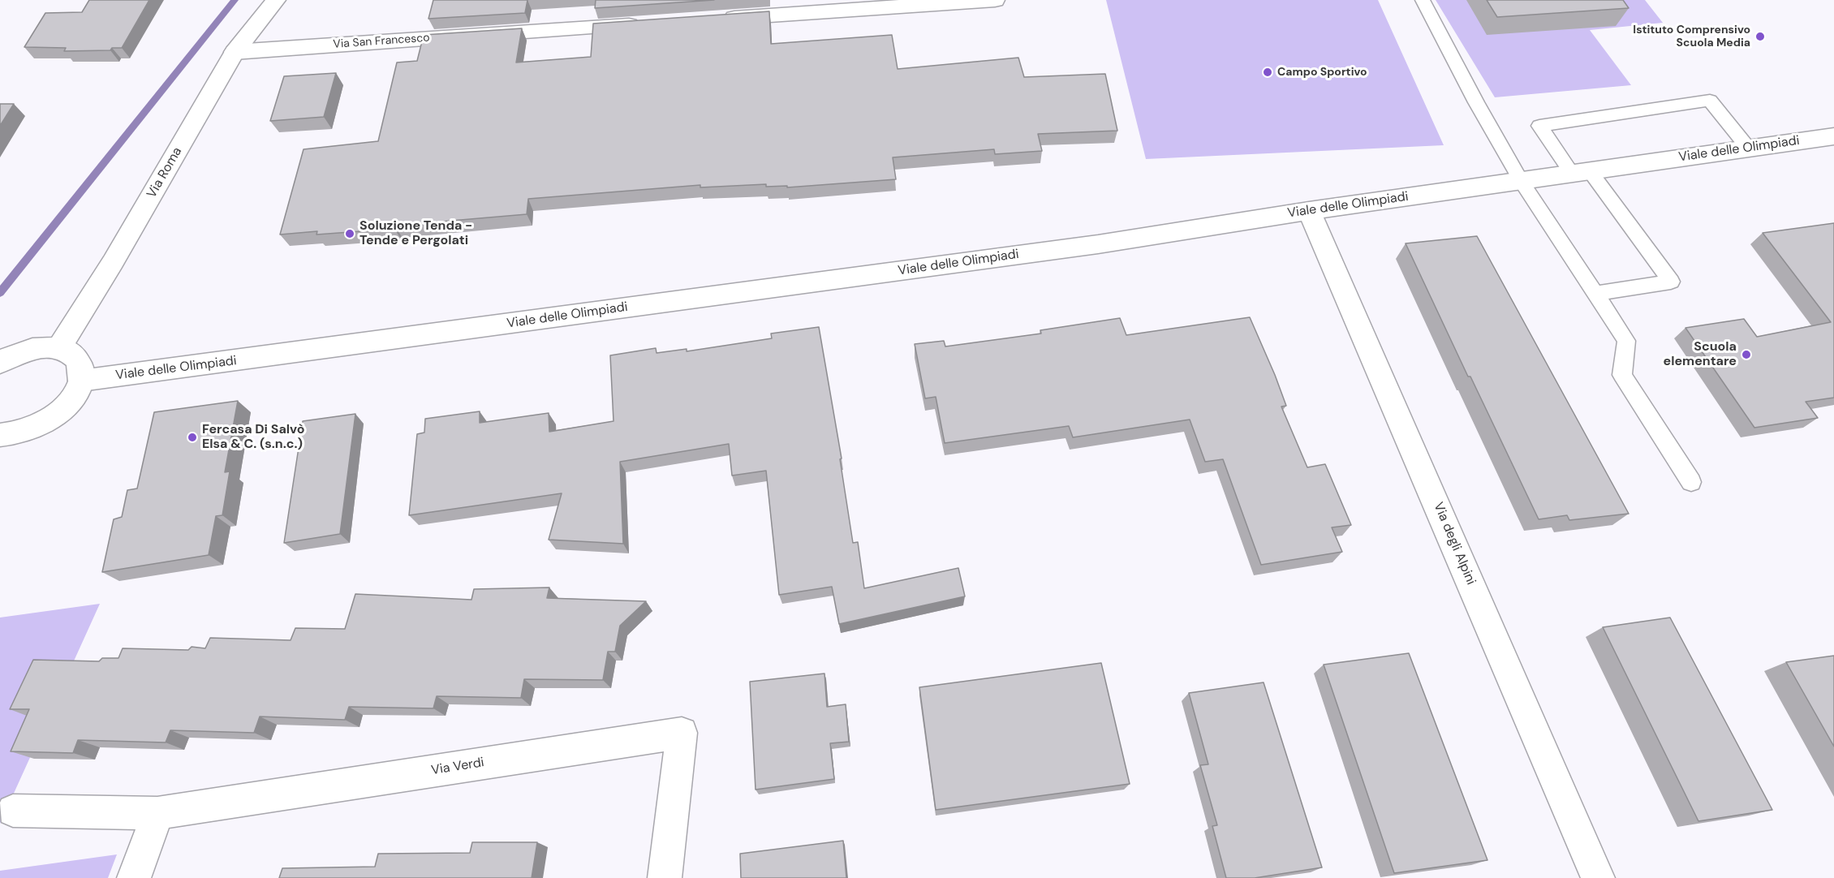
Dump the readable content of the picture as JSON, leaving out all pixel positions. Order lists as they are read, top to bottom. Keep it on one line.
{"streets":{"street":["Via San Francesco","Viale delle Olimpiadi","Via Roma","Via degli Alpini","Via Verdi"]},"crossings":[["Via San Francesco","Via Roma"],["Viale delle Olimpiadi","Via degli Alpini"]],"places":["Istituto Comprensivo Scuola Media","Campo Sportivo","Soluzione Tenda - Tende e Pergolati","Scuola elementare","Fercasa Di Salvò Elsa & C. (s.n.c.)"]}
